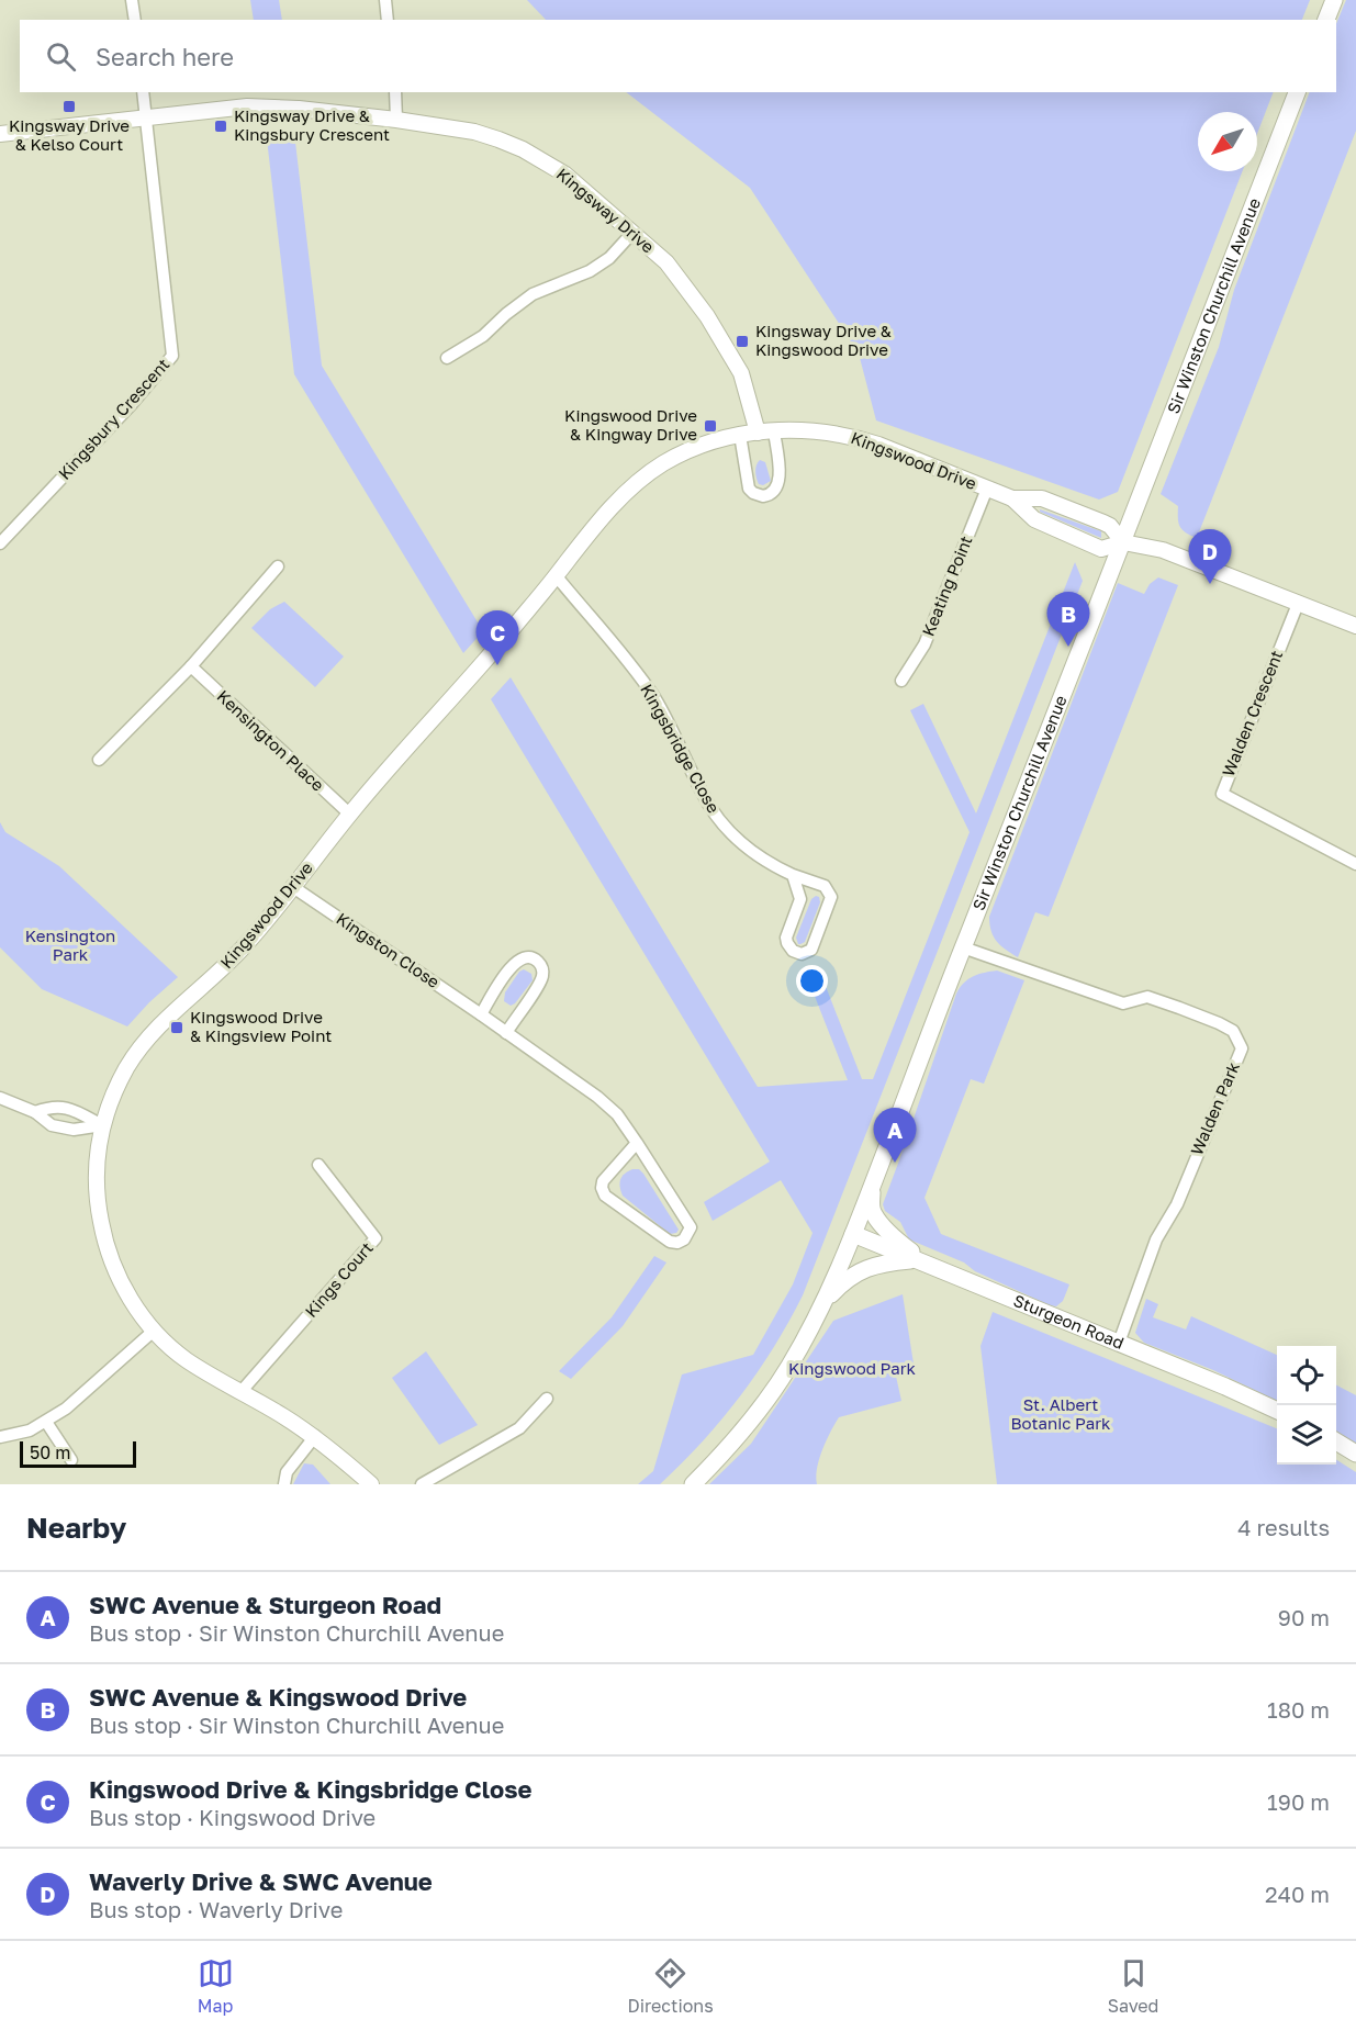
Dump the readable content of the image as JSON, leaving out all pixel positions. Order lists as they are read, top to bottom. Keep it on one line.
{"streets":{"main road":["Sir Winston Churchill Avenue","Sturgeon Road"],"street":["Kingsway Drive","Kingsbury Crescent","Kingswood Drive","Keating Point","Walden Crescent","Kensington Place","Kingsbridge Close","Kingston Close","Walden Park","Kings Court"]},"crossings":[["Kingsway Drive","Kingsbury Crescent"],["Kingsway Drive","Kingswood Drive"],["Sir Winston Churchill Avenue","Kingswood Drive"],["Sir Winston Churchill Avenue","Walden Park"],["Sir Winston Churchill Avenue","Sturgeon Road"],["Kingswood Drive","Keating Point"],["Kingswood Drive","Kensington Place"],["Kingswood Drive","Kingsbridge Close"],["Kingswood Drive","Kingston Close"],["Kingswood Drive","Kings Court"],["Walden Park","Sturgeon Road"]],"parks":["Kensington Park","Kingswood Park","St. Albert Botanic Park"],"places":{"transit":["Kingsway Drive & Kelso Court","Kingsway Drive & Kingsbury Crescent","Kingsway Drive & Kingswood Drive","Kingswood Drive & Kingway Drive","Kingswood Drive & Kingsview Point"]},"scale_bar":"50 m","north":"bottom left","page":{"search":"Search here","pins":["D","B","C","A"],"scale":"50 m","heading":["Nearby","4 results"],"list":[{"mark":"A","name":"SWC Avenue & Sturgeon Road","note":"Bus stop · Sir Winston Churchill Avenue","value":"90 m"},{"mark":"B","name":"SWC Avenue & Kingswood Drive","note":"Bus stop · Sir Winston Churchill Avenue","value":"180 m"},{"mark":"C","name":"Kingswood Drive & Kingsbridge Close","note":"Bus stop · Kingswood Drive","value":"190 m"},{"mark":"D","name":"Waverly Drive & SWC Avenue","note":"Bus stop · Waverly Drive","value":"240 m"}],"nav":["Map","Directions","Saved"]}}
